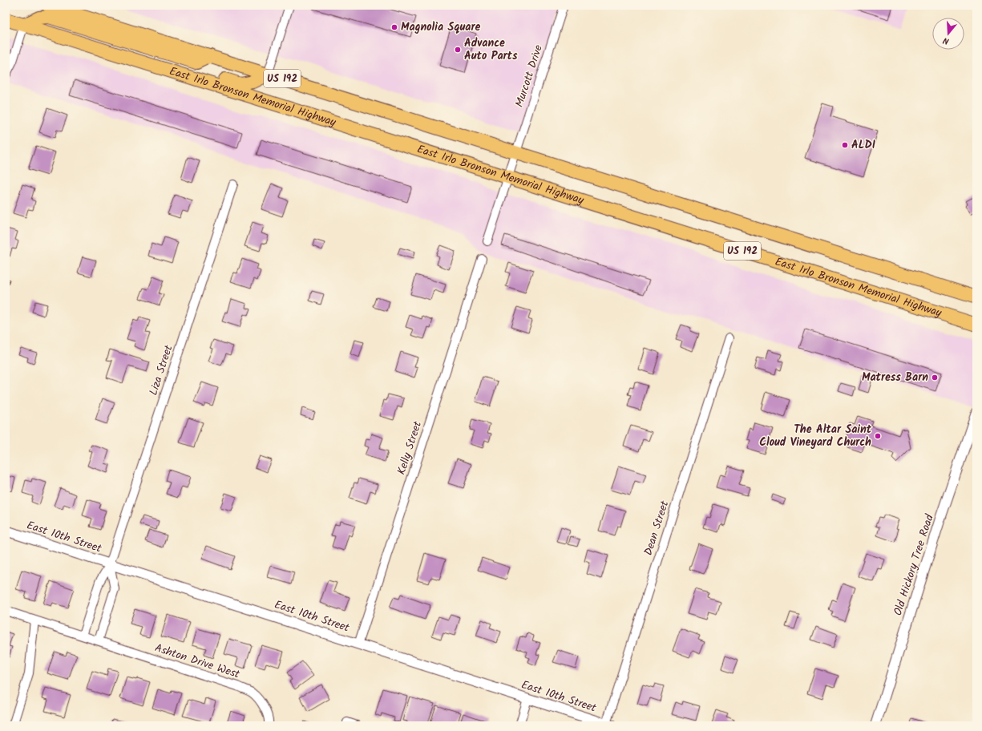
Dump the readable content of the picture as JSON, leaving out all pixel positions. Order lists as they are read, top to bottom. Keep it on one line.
{"streets":{"highway":["US 192","East Irlo Bronson Memorial Highway"],"street":["Murcott Drive","Liza Street","Kelly Street","Dean Street","East 10th Street","Old Hickory Tree Road","Ashton Drive West"]},"crossings":[["Murcott Drive","US 192"],["US 192","East Irlo Bronson Memorial Highway"],["Liza Street","East 10th Street"],["Liza Street","Ashton Drive West"],["Kelly Street","East 10th Street"],["Dean Street","East 10th Street"]],"places":["Magnolia Square","Advance Auto Parts","ALDI","Matress Barn","The Altar Saint Cloud Vineyard Church"],"north":"bottom"}
